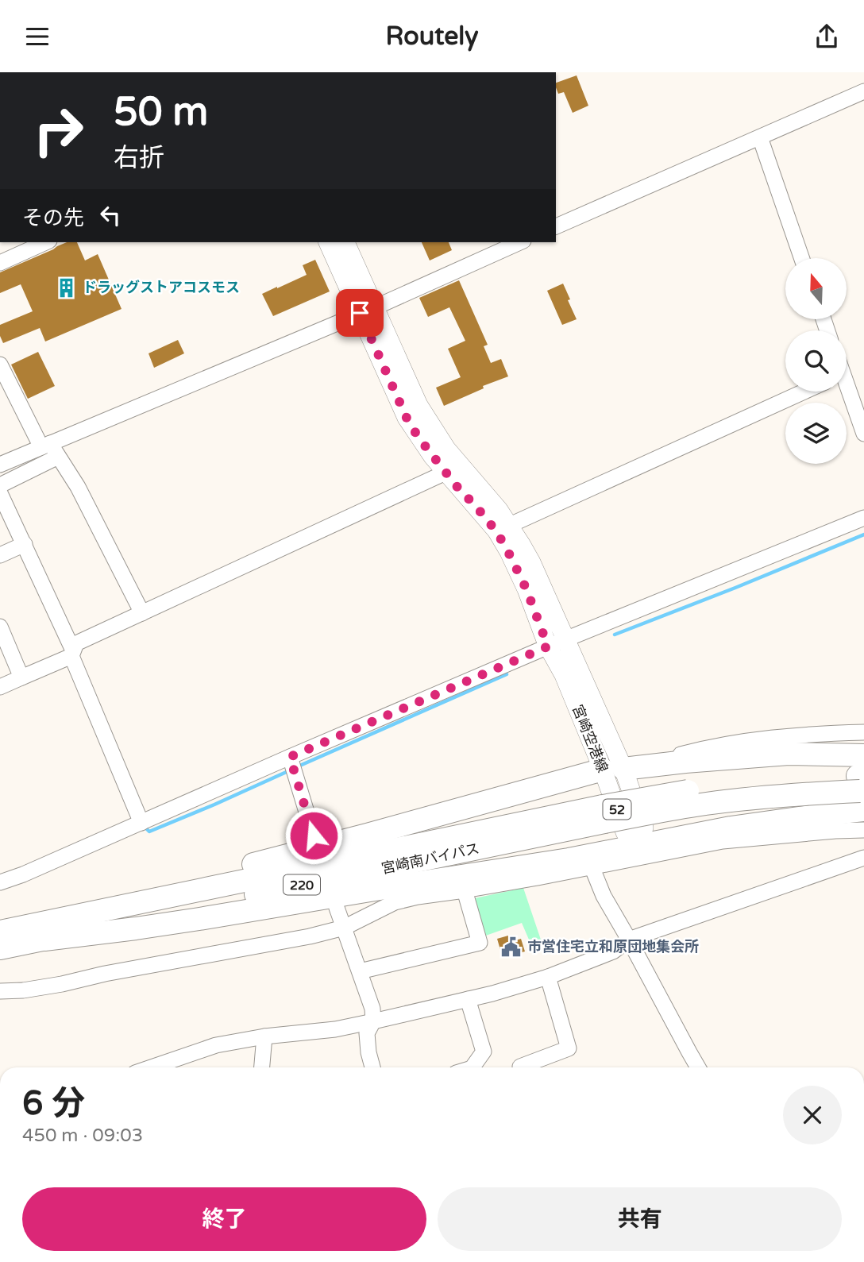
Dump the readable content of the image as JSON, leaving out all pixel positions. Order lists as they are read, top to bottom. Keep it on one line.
{"streets":{"highway":["宮崎南バイパス","220"],"main road":["宮崎空港線","52"]},"crossings":[["宮崎空港線","220"],["宮崎南バイパス","220"]],"places":{"building":["ドラッグストアコスモス"],"public building":["市営住宅立和原団地集会所"]},"north":"top","page":{"header":"Routely","turn":["50 m","右折"],"then":"その先","heading":["6 分","450 m · 09:03"],"buttons":["終了","共有"]}}
